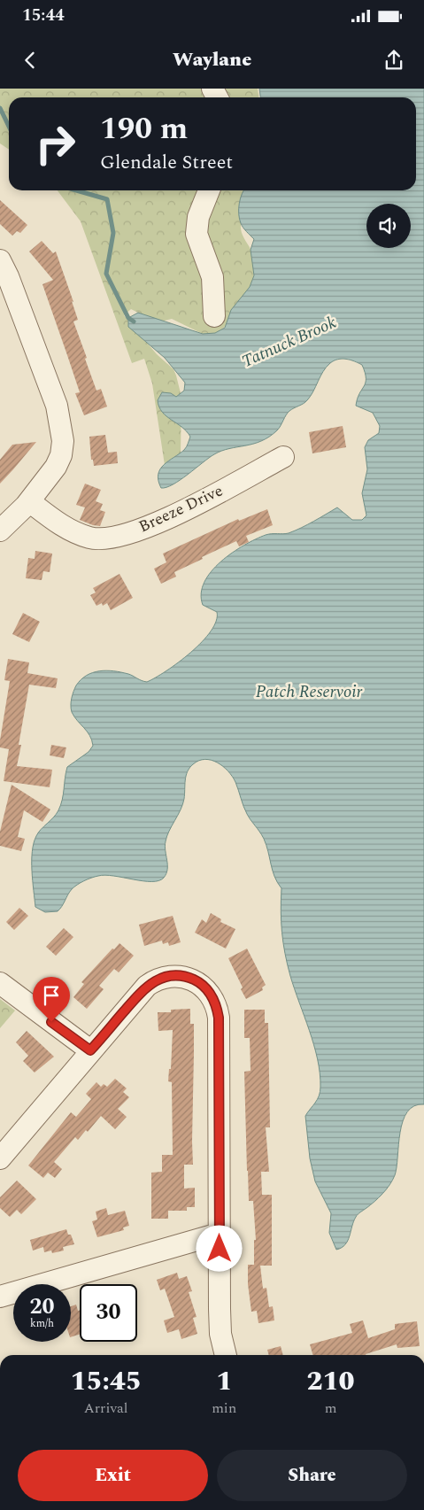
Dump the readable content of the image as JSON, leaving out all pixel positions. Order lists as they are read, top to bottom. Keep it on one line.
{"streets":{"street":["Breeze Drive"]},"water":["Tatnuck Brook","Patch Reservoir"],"page":{"status":"15:44","header":"Waylane","turn":["190 m","Glendale Street"],"speed":"20 km/h","limit":"30","eta":["15:45","Arrival","1","min","210","m"],"buttons":["Exit","Share"]}}
